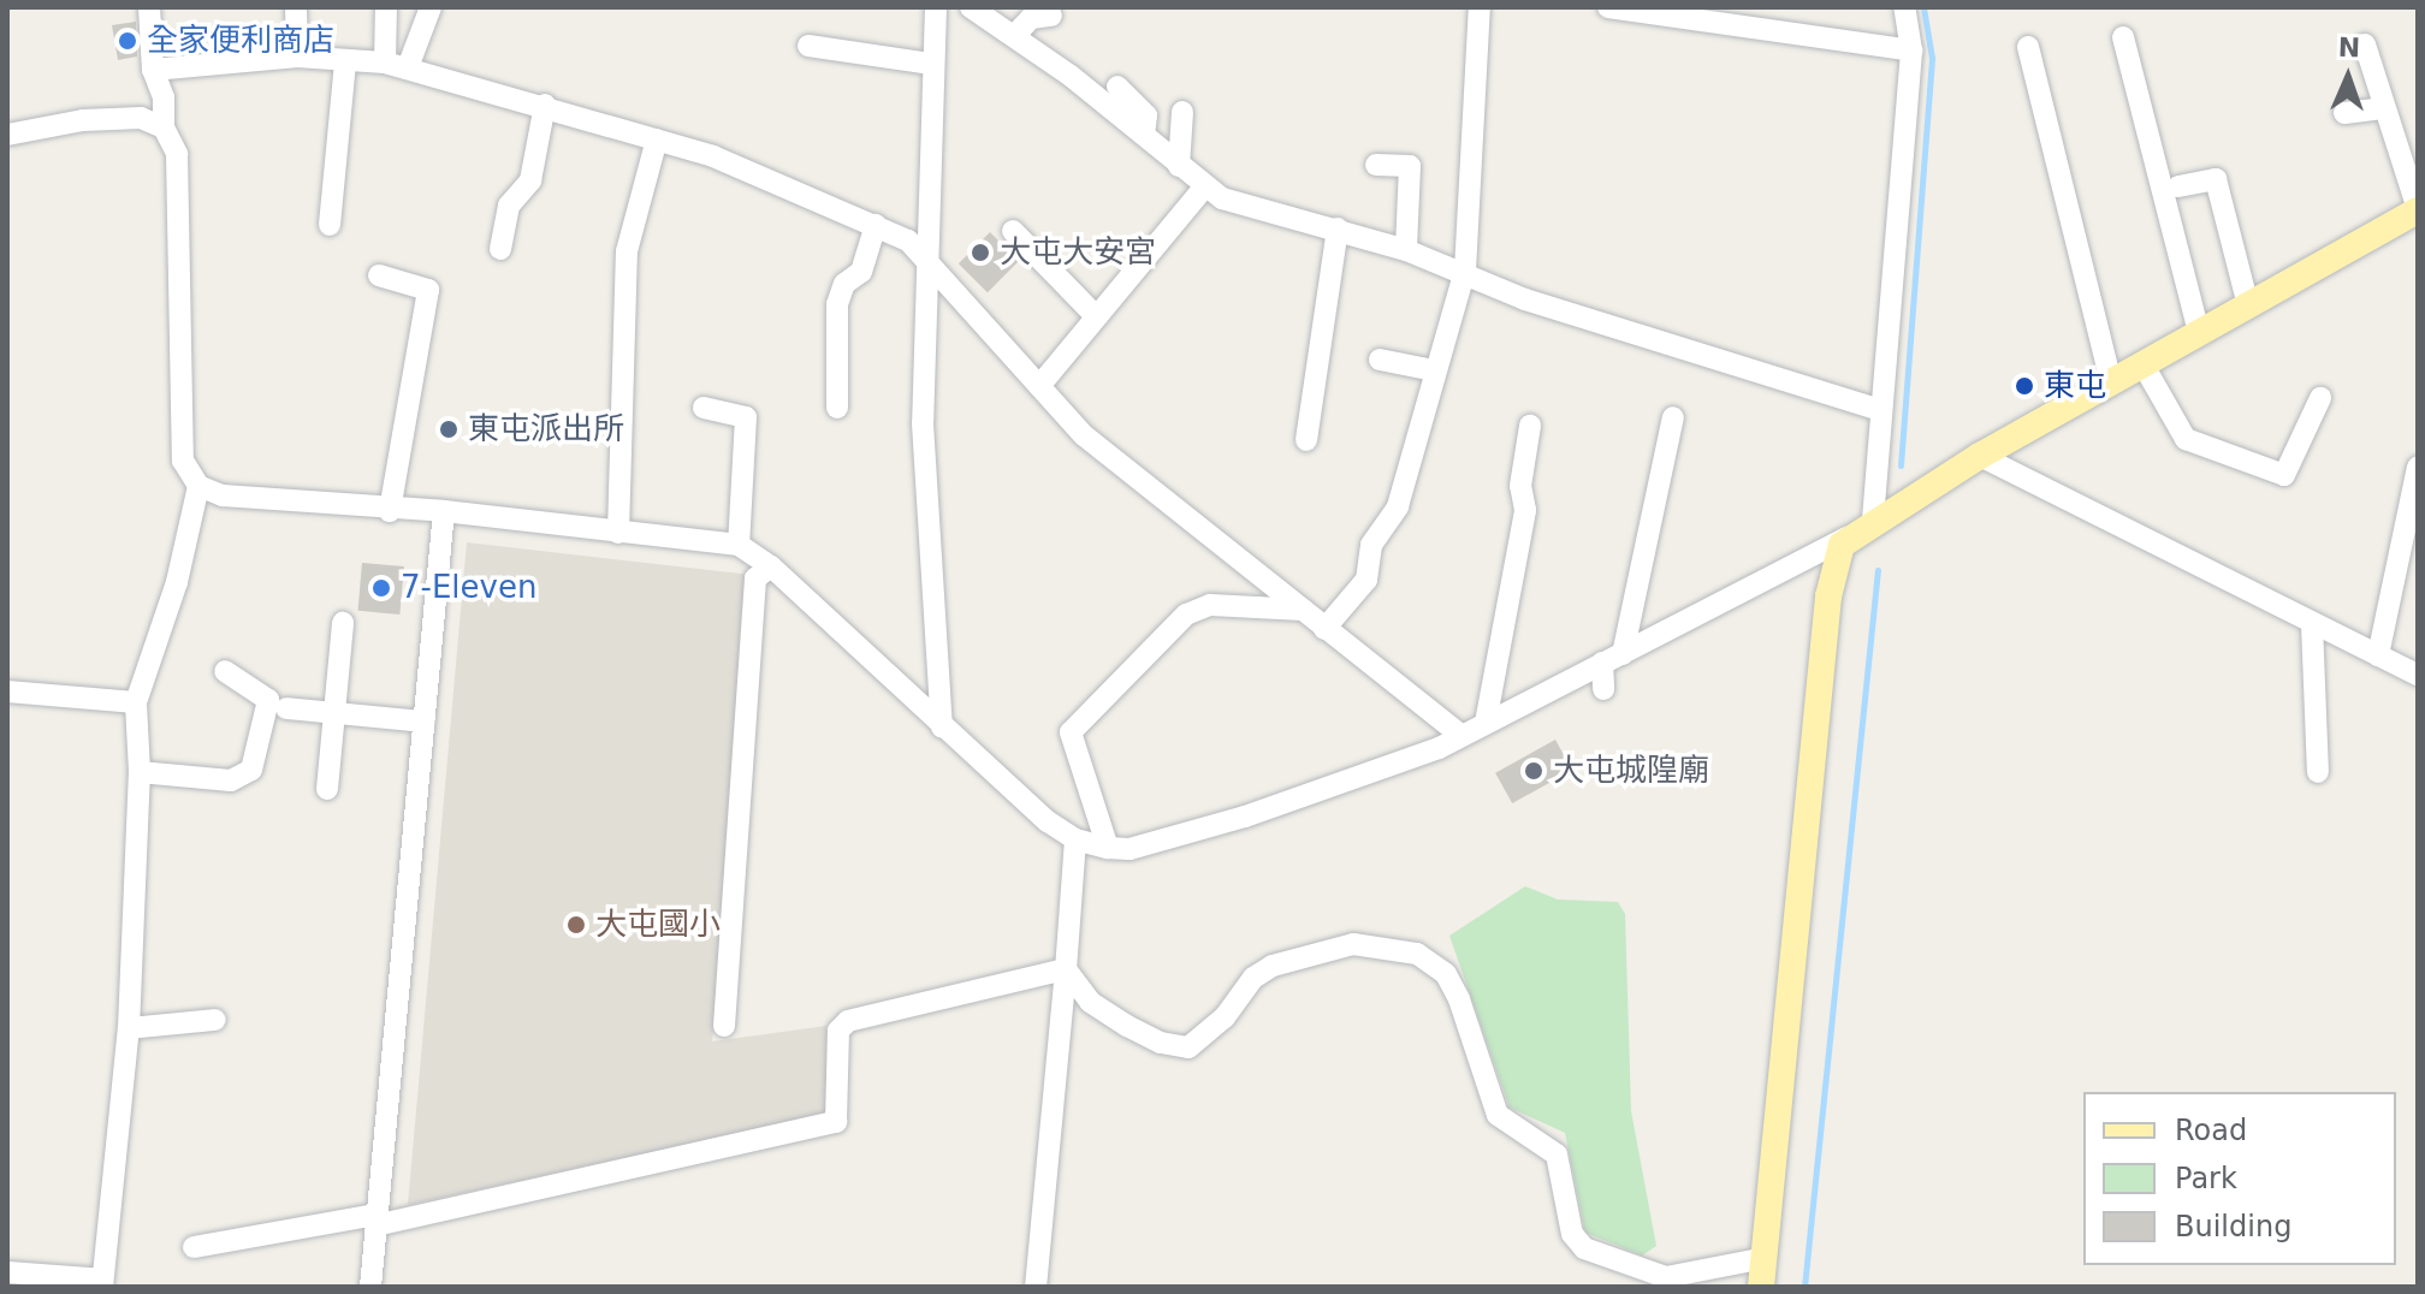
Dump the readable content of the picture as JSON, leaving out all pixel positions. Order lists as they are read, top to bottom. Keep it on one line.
{"places":["全家便利商店","大屯大安宮","東屯","東屯派出所","7-Eleven","大屯城隍廟","大屯國小"],"legend":["Road","Park","Building"],"north":"top"}
